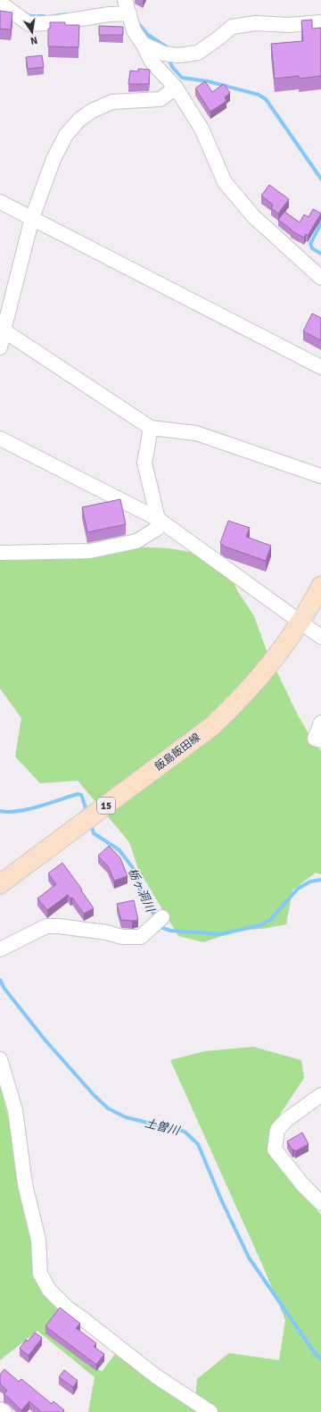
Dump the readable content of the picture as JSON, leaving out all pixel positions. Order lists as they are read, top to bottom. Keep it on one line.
{"streets":{"main road":["飯島飯田線","15"]},"water":["栃ヶ洞川","土曽川"],"north":"bottom"}
